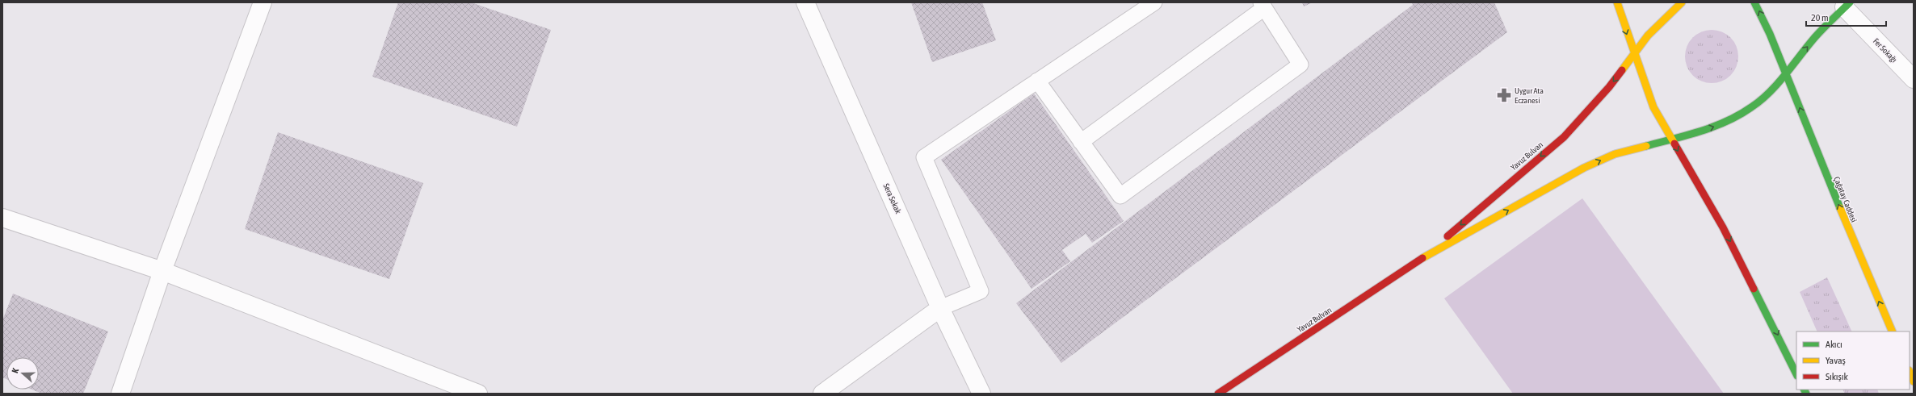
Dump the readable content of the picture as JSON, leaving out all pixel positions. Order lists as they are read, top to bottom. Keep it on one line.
{"streets":{"main road":["Yavuz Bulvarı","Çağatay Caddesi"],"street":["Fer Sokağı","Sera Sokak"]},"one_way":["Çağatay Caddesi"],"places":{"pharmacy":["Uygur Ata Eczanesi"]},"legend":["Akıcı","Yavaş","Sıkışık"],"scale_bar":"20 m","north":"left"}
